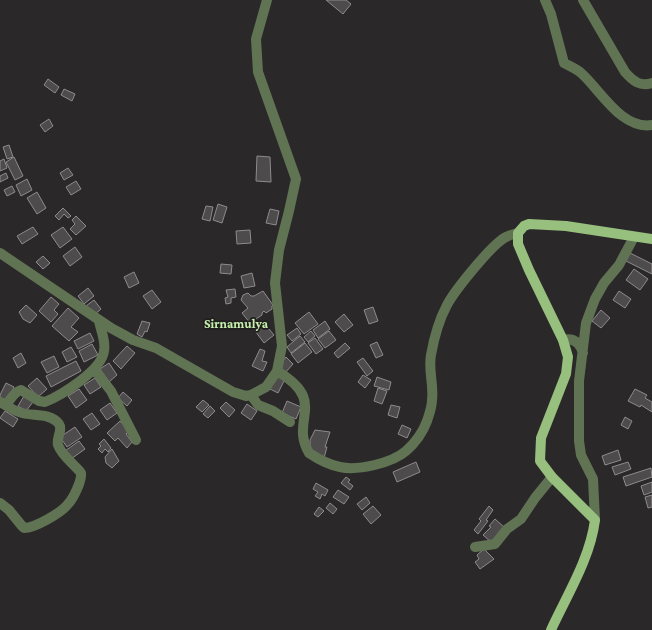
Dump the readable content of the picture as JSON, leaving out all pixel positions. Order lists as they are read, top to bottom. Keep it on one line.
{"districts":["Sirnamulya"]}
